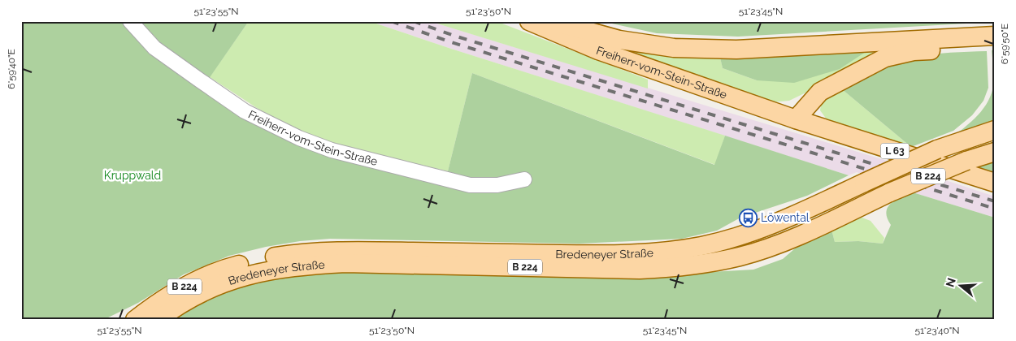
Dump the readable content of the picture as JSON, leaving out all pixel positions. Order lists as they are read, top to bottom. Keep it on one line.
{"streets":{"main road":["Freiherr-vom-Stein-Straße","L 63","B 224","Bredeneyer Straße"]},"crossings":[["Freiherr-vom-Stein-Straße","L 63"]],"parks":["Kruppwald"],"places":{"bus stop":["Löwental"]},"north":"left","coordinates":["51°23'55\"N","51°23'50\"N","51°23'45\"N","6°59'50\"E","6°59'40\"E","51°23'40\"N"]}
